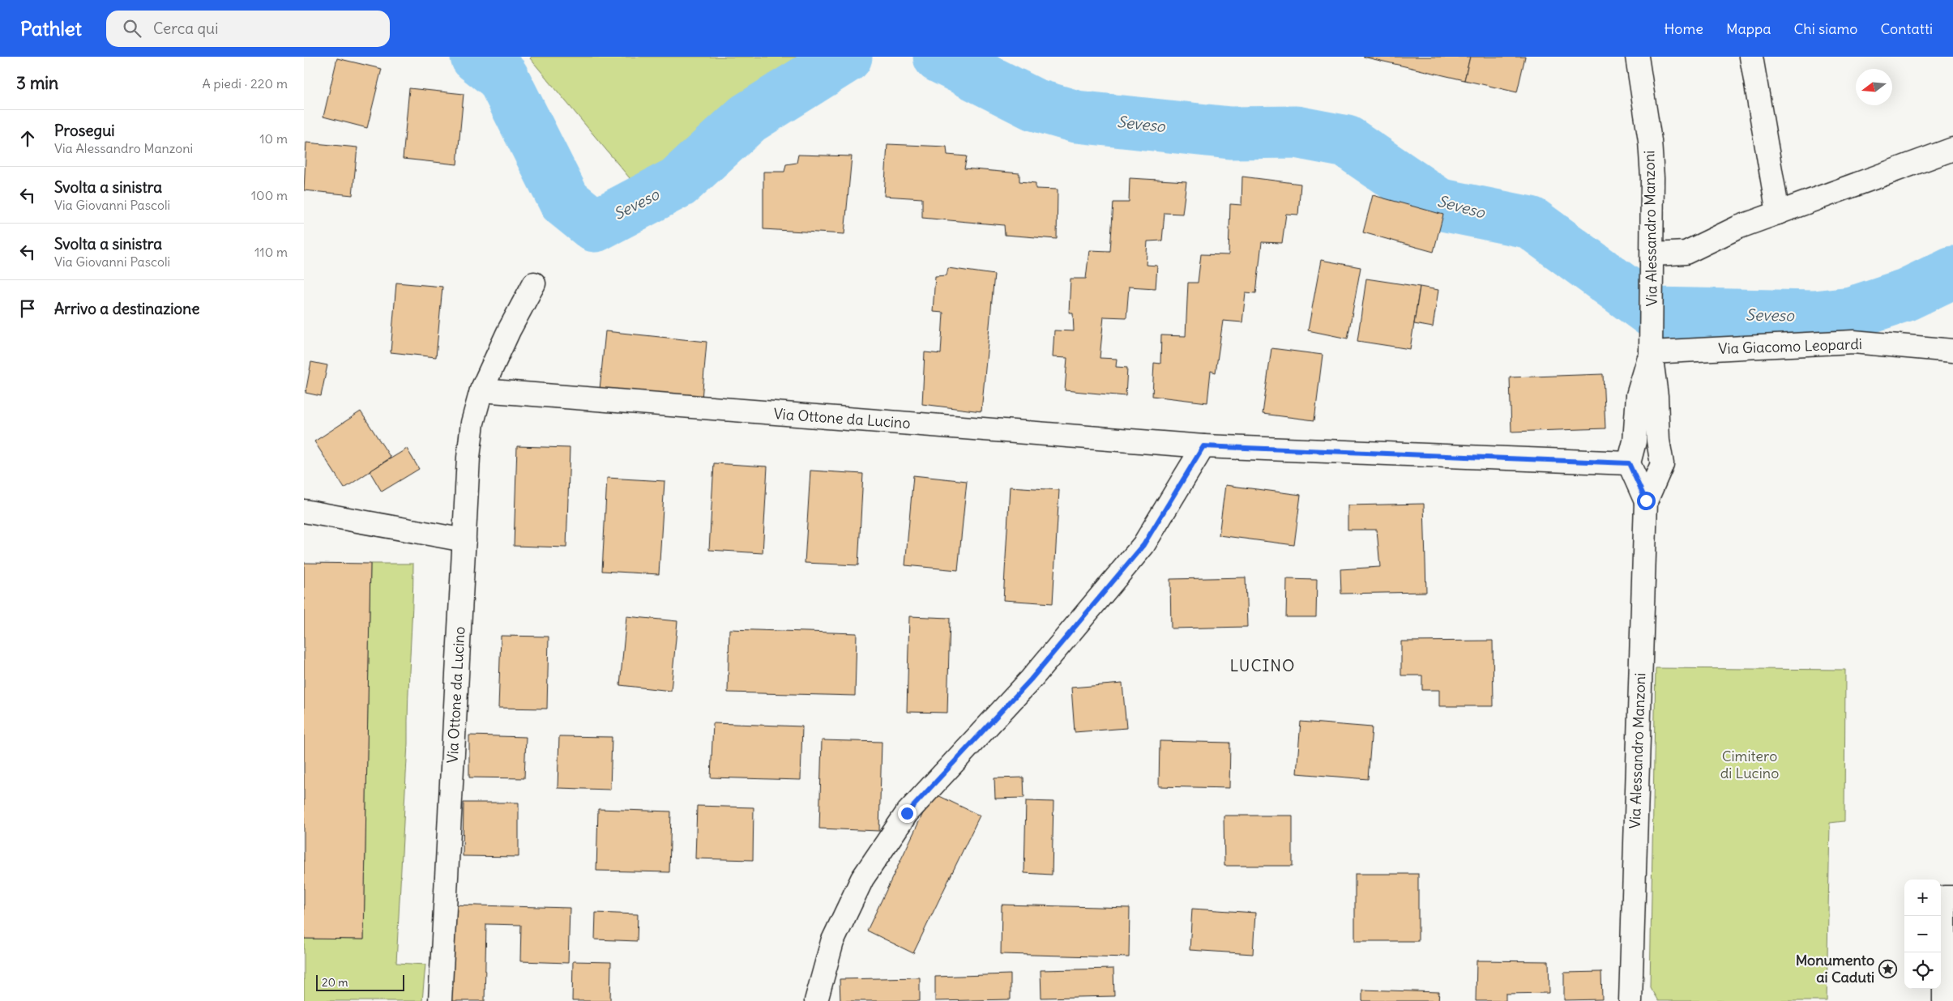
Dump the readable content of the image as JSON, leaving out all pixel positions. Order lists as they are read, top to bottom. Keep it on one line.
{"streets":{"street":["Via Alessandro Manzoni","Via Giacomo Leopardi","Via Ottone da Lucino"]},"crossings":[["Via Alessandro Manzoni","Via Giacomo Leopardi"],["Via Alessandro Manzoni","Via Ottone da Lucino"]],"districts":["LUCINO"],"water":["Seveso"],"parks":["Cimitero di Lucino"],"places":{"place":["Monumento ai Caduti"]},"scale_bar":"20 m","north":"left","page":{"header":"Pathlet","search":"Cerca qui","nav":["Home","Mappa","Chi siamo","Contatti"],"heading":["3 min","A piedi · 220 m"],"list":[["Prosegui","Via Alessandro Manzoni","10 m"],["Svolta a sinistra","Via Giovanni Pascoli","100 m"],["Svolta a sinistra","Via Giovanni Pascoli","110 m"],"Arrivo a destinazione"],"map_buttons":["+","−"],"scale":"20 m"}}
